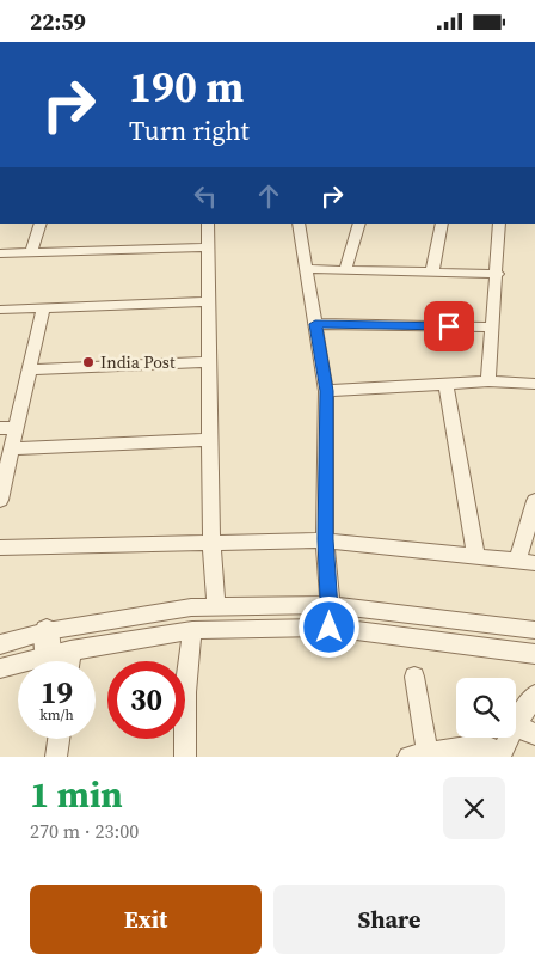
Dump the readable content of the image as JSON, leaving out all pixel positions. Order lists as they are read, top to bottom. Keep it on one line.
{"places":["India Post"],"page":{"status":"22:59","turn":["190 m","Turn right"],"speed":"19 km/h","limit":"30","heading":["1 min","270 m · 23:00"],"buttons":["Exit","Share"]}}
